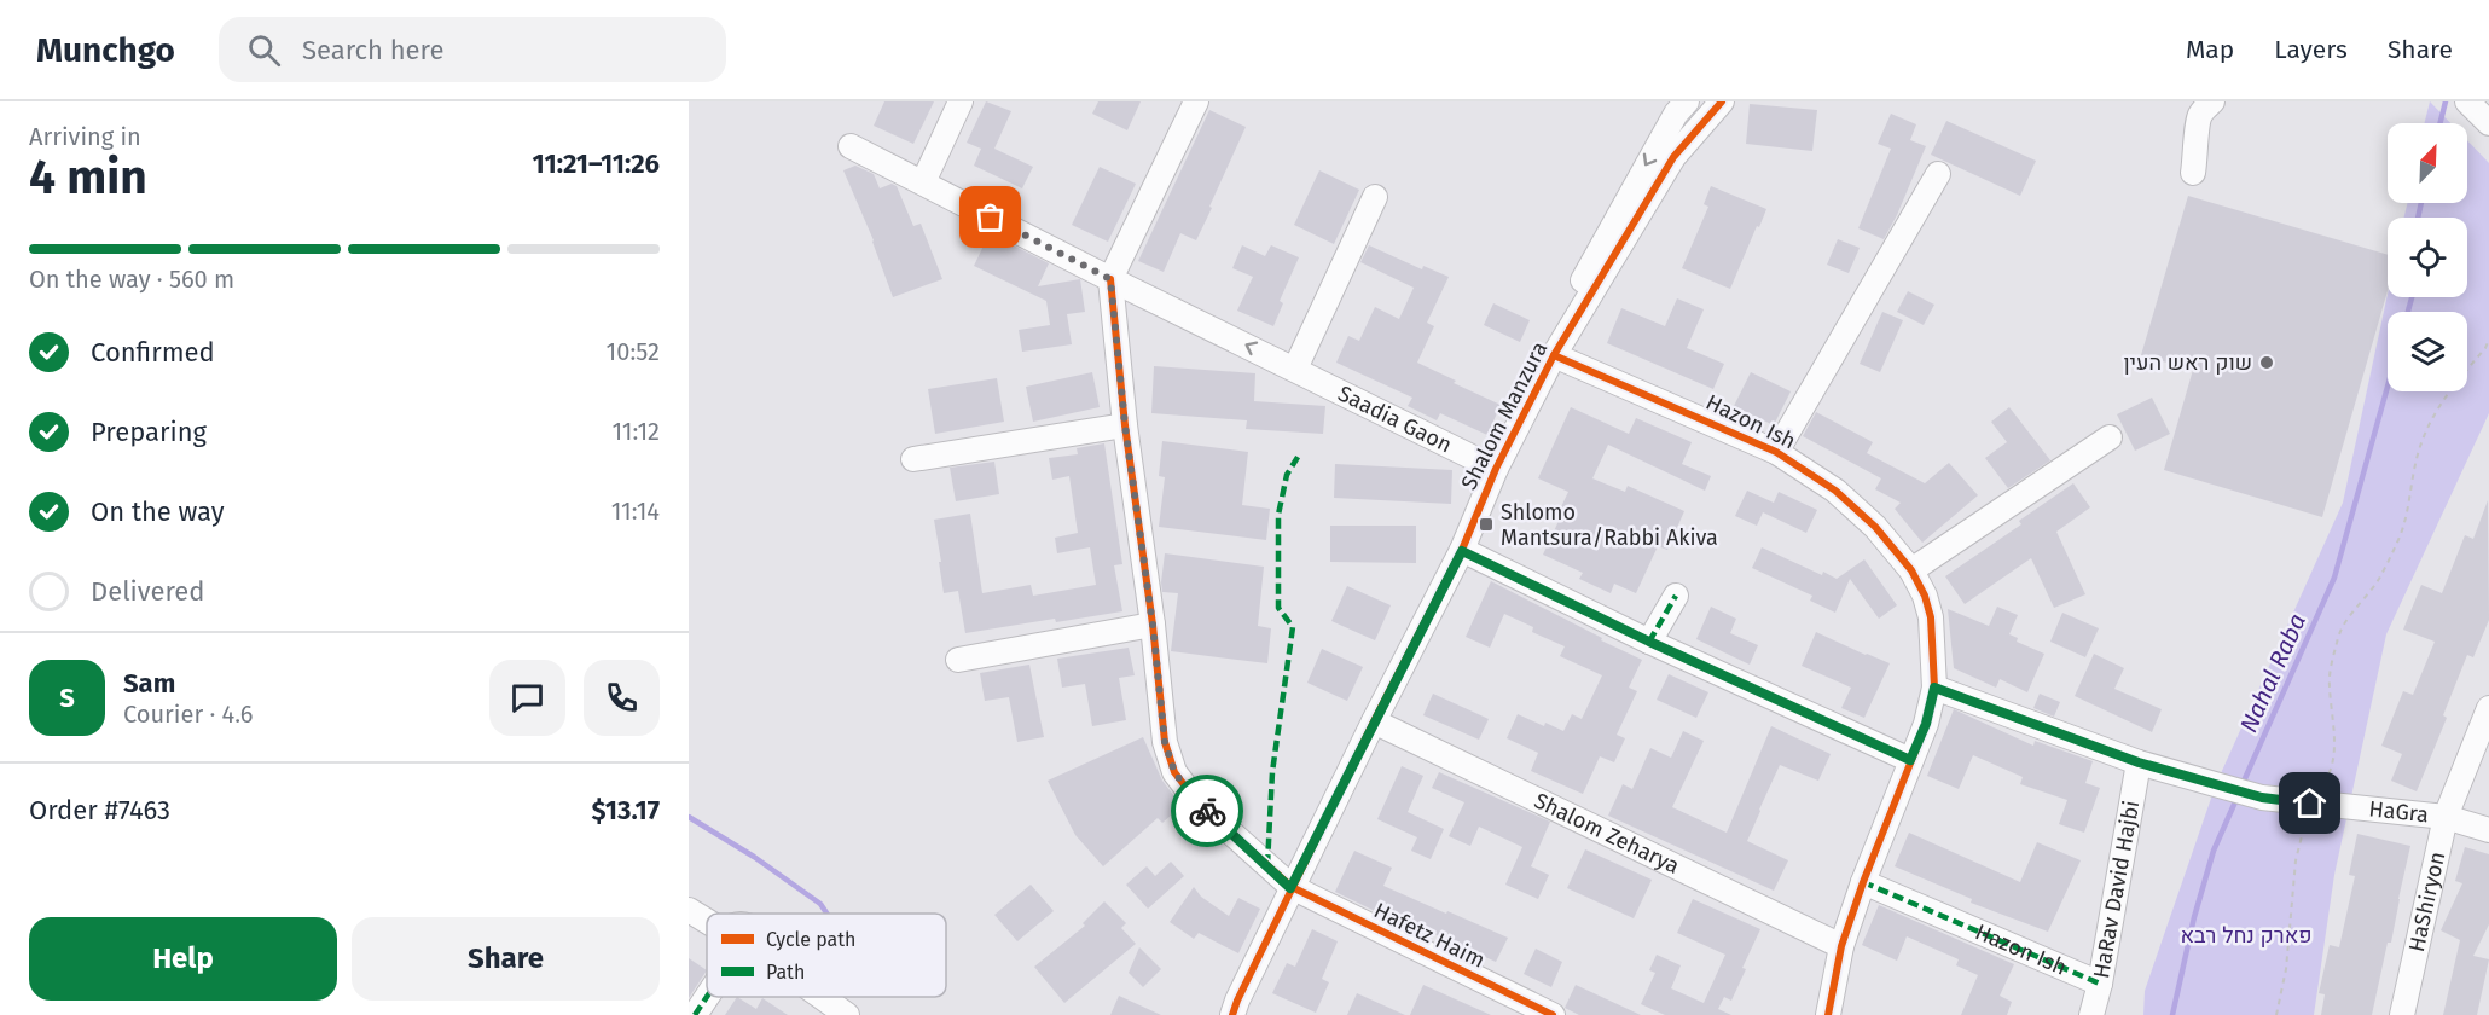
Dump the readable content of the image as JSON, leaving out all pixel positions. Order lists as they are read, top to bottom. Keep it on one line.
{"streets":{"street":["Shalom Manzura","Saadia Gaon","Hazon Ish","HaGra","Shalom Zeharya","HaRav David Hajbi","HaShiryon","Hafetz Haim"]},"crossings":[["Shalom Manzura","Saadia Gaon"],["Shalom Manzura","Hazon Ish"],["Shalom Manzura","Shalom Zeharya"],["Shalom Manzura","Hafetz Haim"],["Saadia Gaon","Hafetz Haim"],["Hazon Ish","HaGra"],["Hazon Ish","Shalom Zeharya"],["Hazon Ish","HaRav David Hajbi"],["HaGra","HaRav David Hajbi"],["HaGra","HaShiryon"]],"water":["Nahal Raba"],"parks":["פארק נחל רבא"],"places":{"other":["שוק ראש העין"],"transit":["Shlomo Mantsura/Rabbi Akiva"]},"legend":["Cycle path","Path"],"north":"top right","page":{"header":"Munchgo","search":"Search here","nav":["Map","Layers","Share"],"heading":["4 min","Arriving in","11:21–11:26"],"panel":["Sam","Courier · 4.6","Order #7463","$13.17"],"bar":"On the way · 560 m","list":[["Confirmed","10:52"],["Preparing","11:12"],["On the way","11:14"],"Delivered"],"round":"S","buttons":["Help","Share"]}}
